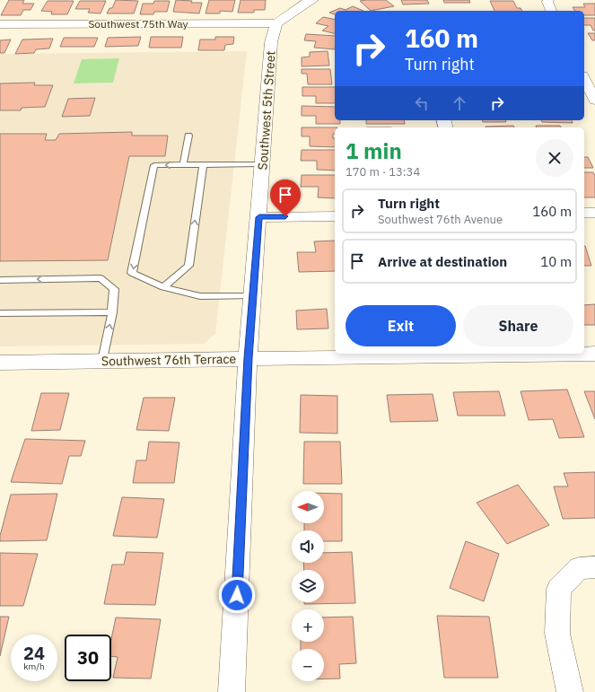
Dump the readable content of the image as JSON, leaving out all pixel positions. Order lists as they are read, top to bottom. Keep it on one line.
{"streets":{"street":["Southwest 75th Way","Southwest 5th Street","Southwest 76th Terrace"]},"crossings":[["Southwest 75th Way","Southwest 5th Street"],["Southwest 5th Street","Southwest 76th Terrace"]],"north":"left","page":{"turn":["160 m","Turn right"],"heading":["1 min","170 m · 13:34"],"list":[{"name":"Turn right","note":"Southwest 76th Avenue","value":"160 m"},{"name":"Arrive at destination","value":"10 m"}],"buttons":["Exit","Share"],"map_buttons":["+","−"],"speed":"24 km/h","limit":"30"}}
